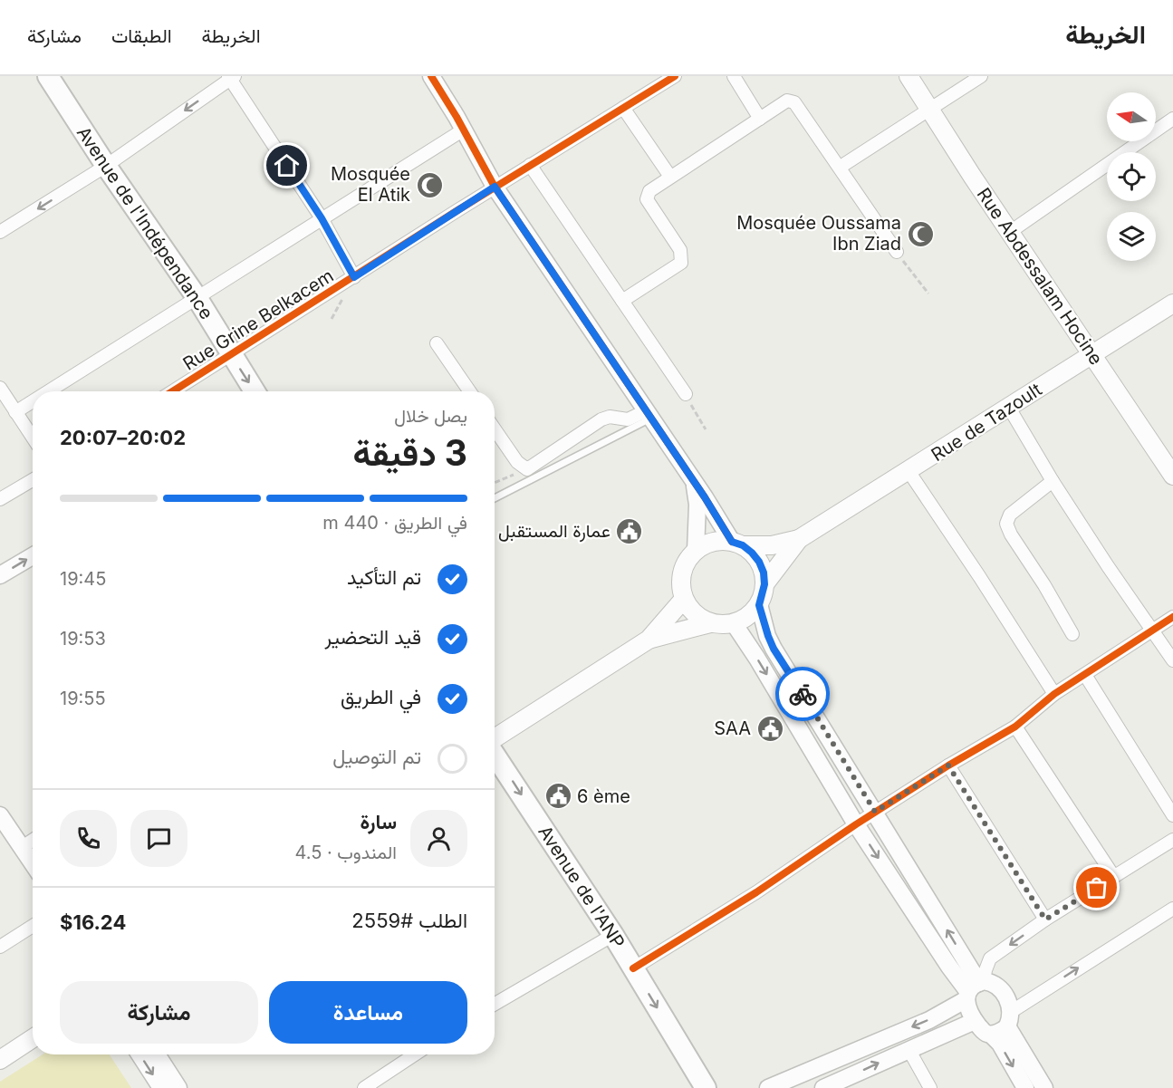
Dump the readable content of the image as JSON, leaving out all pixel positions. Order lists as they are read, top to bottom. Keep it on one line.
{"streets":{"main road":["Avenue de l'Indépendance","Rue Abdessalam Hocine","Rue de Tazoult","Avenue de l'ANP"],"street":["Rue Grine Belkacem"]},"crossings":[["Avenue de l'Indépendance","Rue Grine Belkacem"],["Rue Abdessalam Hocine","Rue de Tazoult"]],"one_way":["Avenue de l'ANP"],"places":{"mosque":["Mosquée El Atik","Mosquée Oussama Ibn Ziad"],"public building":["عمارة المستقبل","SAA","6 ème"]},"north":"left","page":{"header":"الخريطة","nav":["الخريطة","الطبقات","مشاركة"],"heading":["3 دقيقة","يصل خلال","20:02–20:07"],"panel":["سارة","المندوب · 4.5","الطلب #2559","$16.24"],"bar":"في الطريق · 440 m","list":[["تم التأكيد","19:45"],["قيد التحضير","19:53"],["في الطريق","19:55"],"تم التوصيل"],"buttons":["مساعدة","مشاركة"]}}
